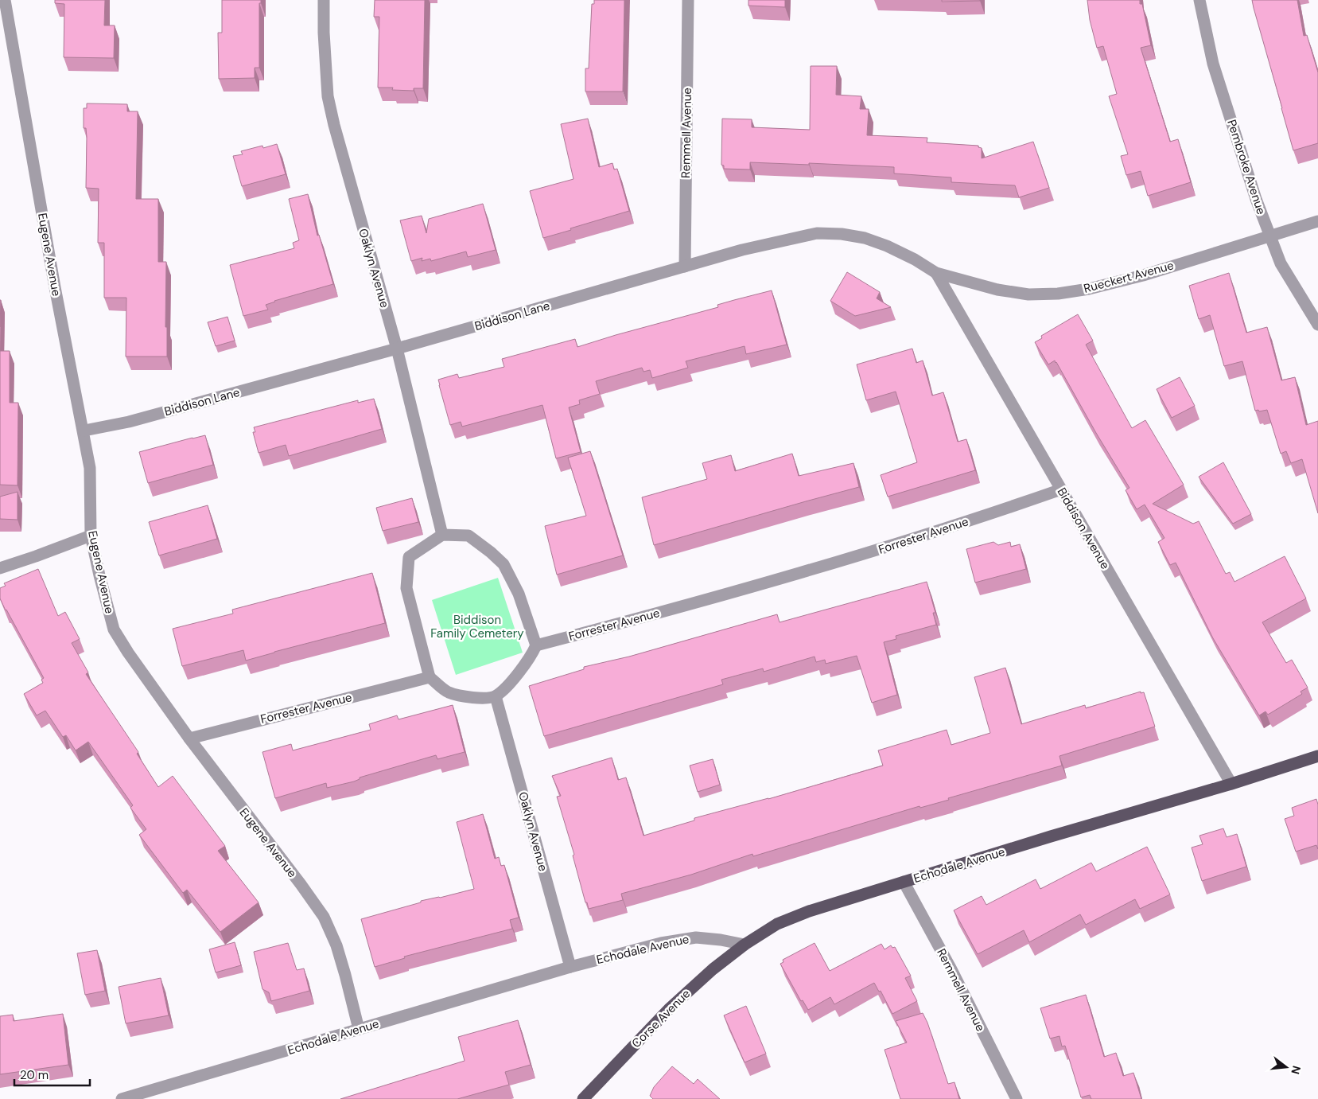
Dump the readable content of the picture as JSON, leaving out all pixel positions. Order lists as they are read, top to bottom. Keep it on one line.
{"streets":{"main road":["Echodale Avenue","Corse Avenue"],"street":["Remmell Avenue","Pembroke Avenue","Eugene Avenue","Oaklyn Avenue","Rueckert Avenue","Biddison Lane","Biddison Avenue","Forrester Avenue"]},"crossings":[["Remmell Avenue","Biddison Lane"],["Remmell Avenue","Echodale Avenue"],["Pembroke Avenue","Rueckert Avenue"],["Eugene Avenue","Biddison Lane"],["Eugene Avenue","Forrester Avenue"],["Eugene Avenue","Echodale Avenue"],["Oaklyn Avenue","Biddison Lane"],["Oaklyn Avenue","Echodale Avenue"],["Rueckert Avenue","Biddison Lane"],["Rueckert Avenue","Biddison Avenue"],["Biddison Lane","Biddison Avenue"],["Biddison Avenue","Forrester Avenue"],["Biddison Avenue","Echodale Avenue"],["Echodale Avenue","Corse Avenue"]],"parks":["Biddison Family Cemetery"],"scale_bar":"20 m","north":"right"}
